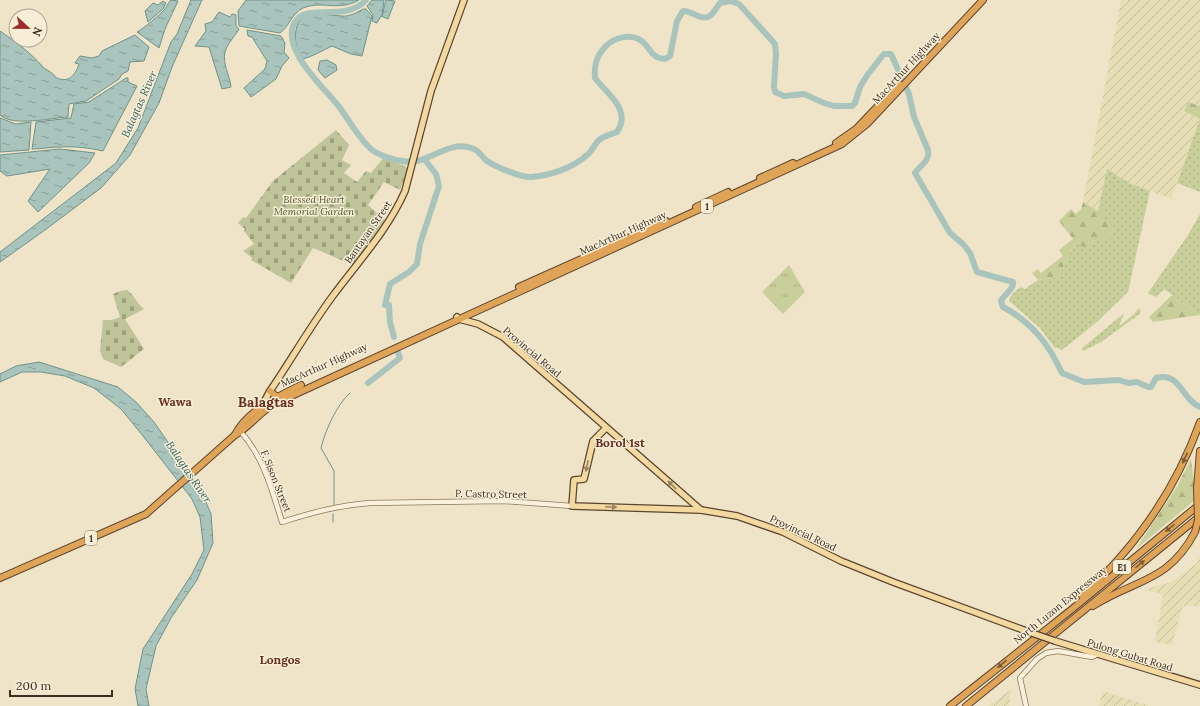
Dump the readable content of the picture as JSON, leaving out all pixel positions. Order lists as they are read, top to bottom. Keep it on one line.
{"streets":{"highway":["MacArthur Highway","1","E1","North Luzon Expressway"],"main road":["Bantayan Street","Provincial Road","P. Castro Street","Pulong Gubat Road"],"street":["F. Sison Street"]},"crossings":[["MacArthur Highway","Bantayan Street"],["MacArthur Highway","Provincial Road"],["MacArthur Highway","F. Sison Street"],["Provincial Road","P. Castro Street"],["Provincial Road","Pulong Gubat Road"],["F. Sison Street","P. Castro Street"],["E1","North Luzon Expressway"]],"districts":["Wawa","Balagtas","Borol 1st","Longos"],"water":["Balagtas River"],"parks":["Blessed Heart Memorial Garden"],"scale_bar":"200 m","north":"right"}
